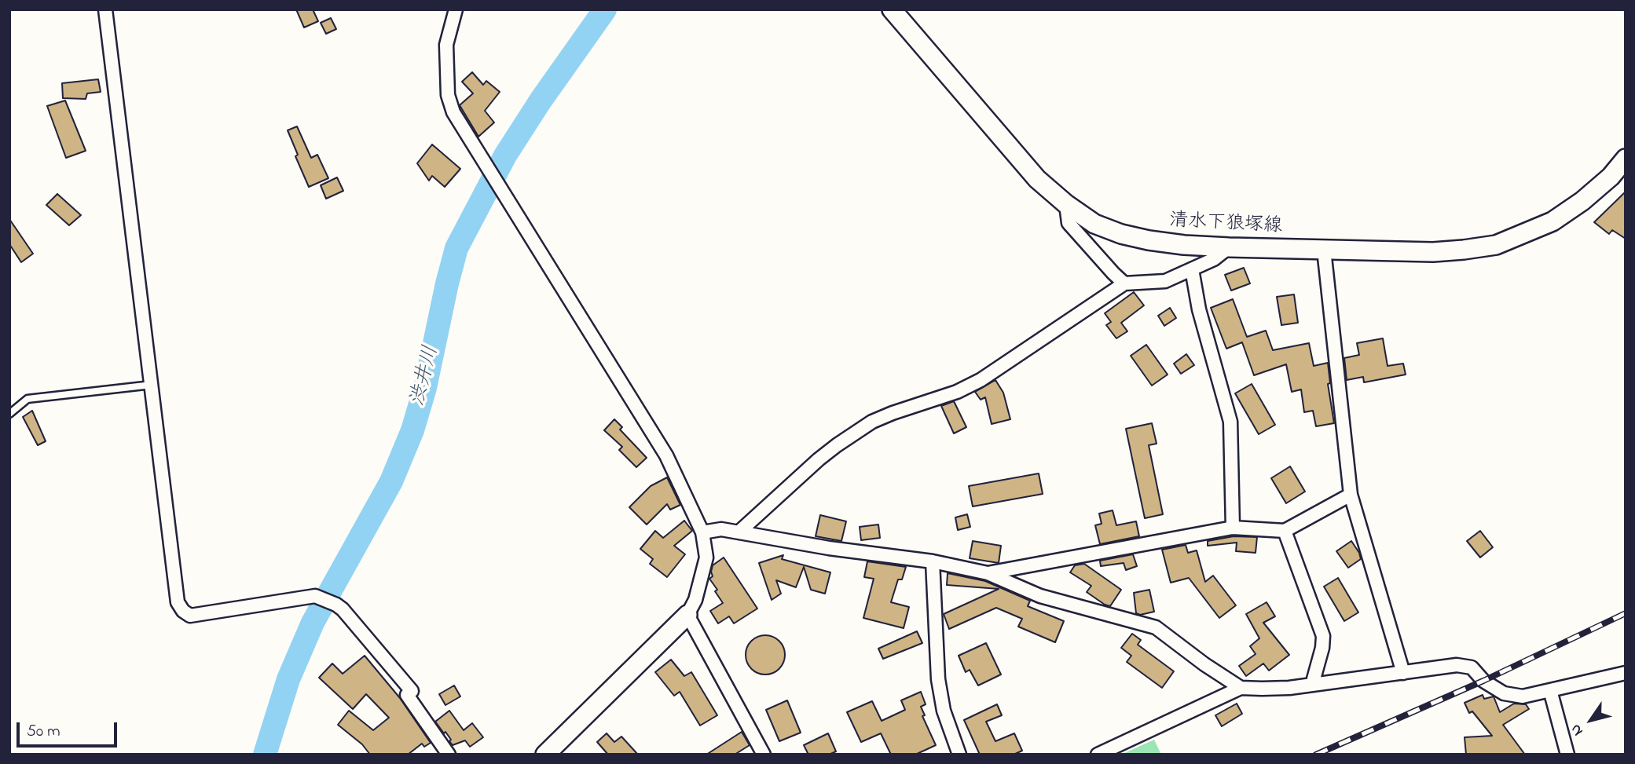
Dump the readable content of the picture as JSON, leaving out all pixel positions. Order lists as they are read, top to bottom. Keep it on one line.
{"streets":{"main road":["清水下狼塚線"]},"water":["渋井川"],"scale_bar":"50 m","north":"bottom left"}
